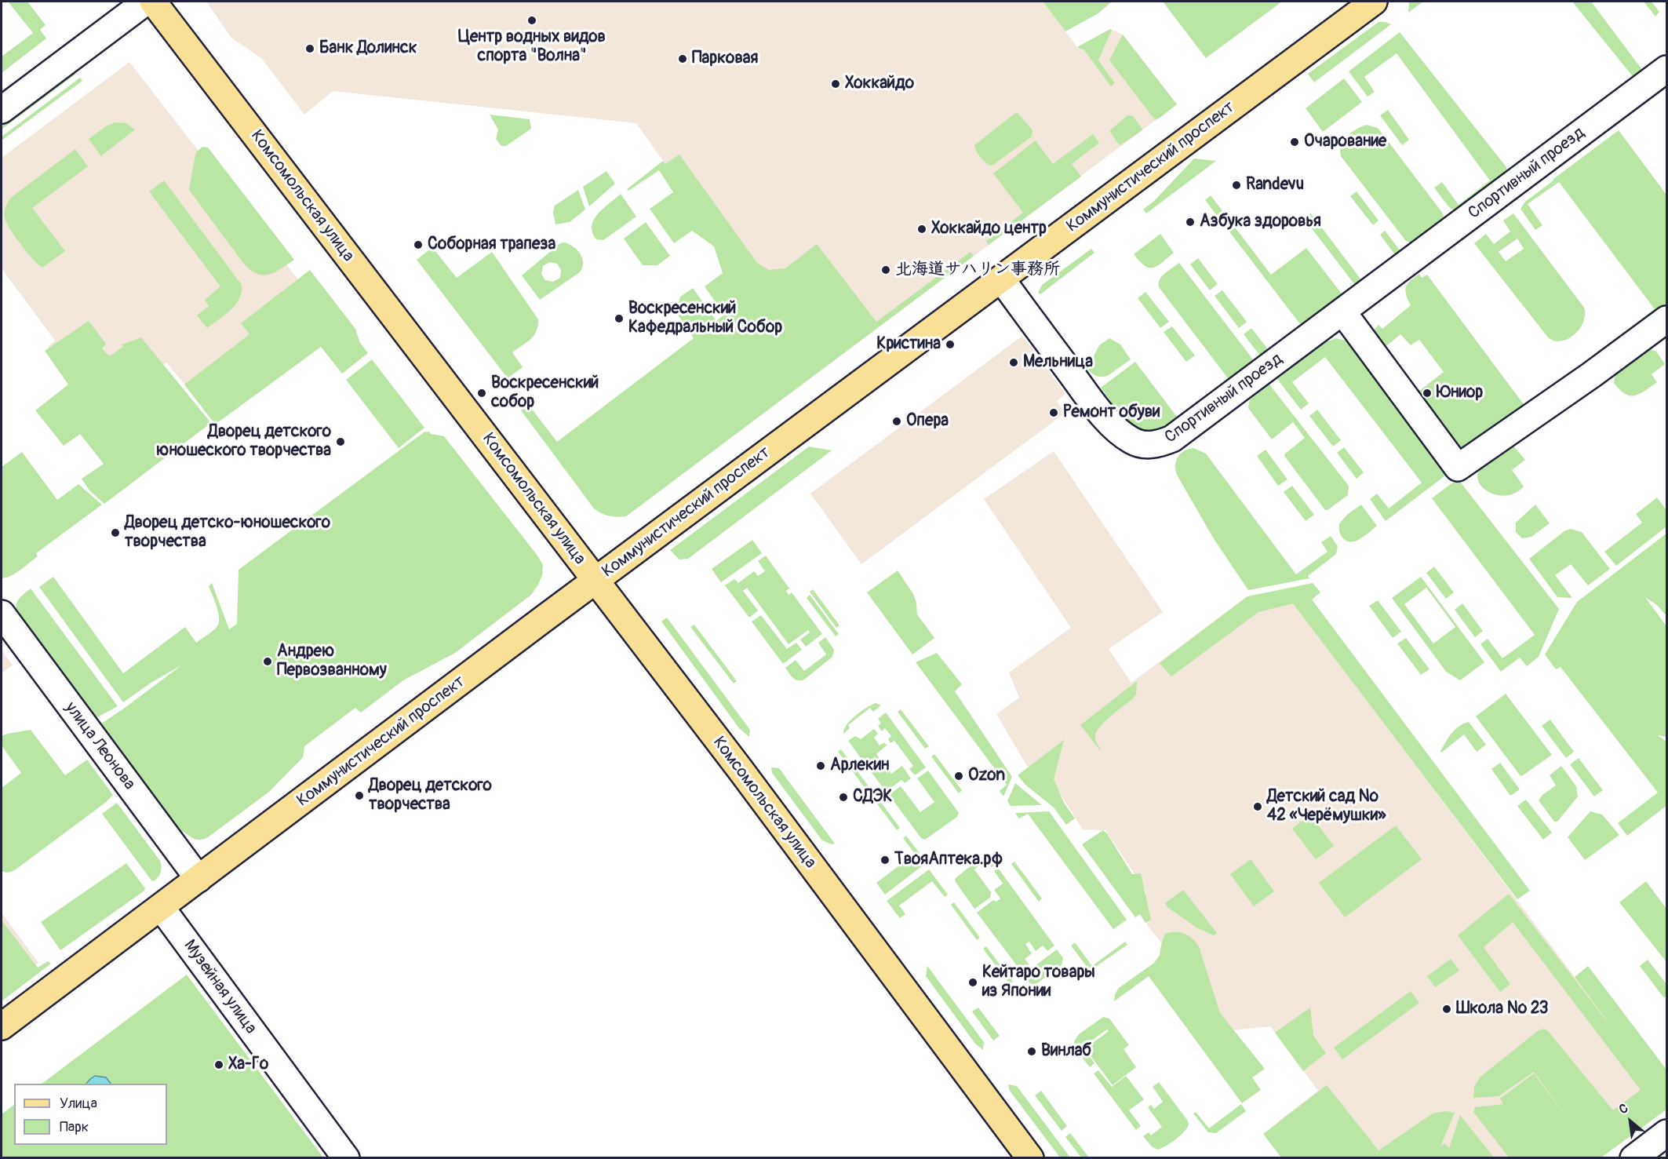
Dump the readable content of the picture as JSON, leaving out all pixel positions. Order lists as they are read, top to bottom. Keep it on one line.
{"streets":{"main road":["Коммунистический проспект","Комсомольская улица"],"street":["Спортивный проезд","улица Леонова","Музейная улица"]},"crossings":[["Коммунистический проспект","Спортивный проезд"],["Коммунистический проспект","Комсомольская улица"],["Коммунистический проспект","улица Леонова"],["Коммунистический проспект","Музейная улица"]],"places":["Центр водных видов спорта \"Волна\"","Банк Долинск","Парковая","Хоккайдо","Очарование","Randevu","Азбука здоровья","Хоккайдо центр","Соборная трапеза","北海道サハリン事務所","Воскресенский Кафедральный Собор","Кристина","Мельница","Воскресенский собор","Юниор","Ремонт обуви","Опера","Дворец детского юношеского творчества","Дворец детско-юношеского творчества","Андрею Первозванному","Арлекин","Ozon","Дворец детского творчества","СДЭК","Детский сад № 42 «Черёмушки»","ТвояАптека.рф","Кейтаро товары из Японии","Школа № 23","Винлаб","Ха-Го"],"legend":["Улица","Парк"],"north":"top left"}
